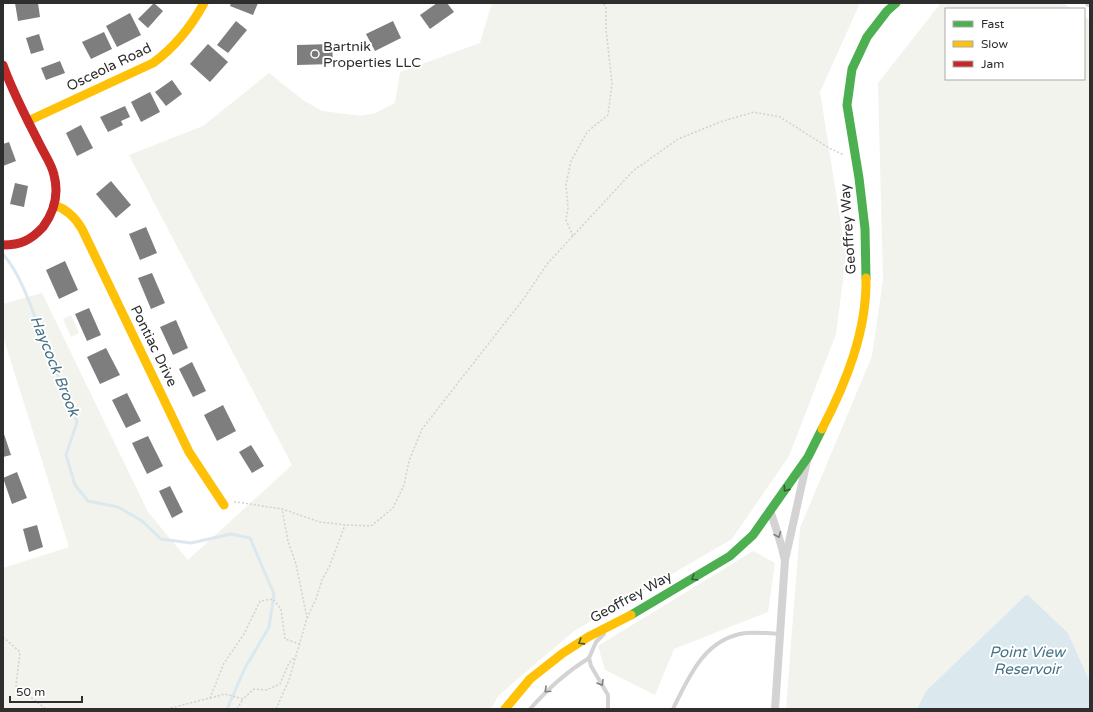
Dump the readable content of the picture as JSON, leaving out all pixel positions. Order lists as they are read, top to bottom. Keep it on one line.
{"streets":{"street":["Osceola Road","Geoffrey Way","Pontiac Drive"]},"one_way":["Geoffrey Way"],"water":["Haycock Brook","Point View Reservoir"],"places":["Bartnik Properties LLC"],"legend":["Fast","Slow","Jam"],"scale_bar":"50 m"}
